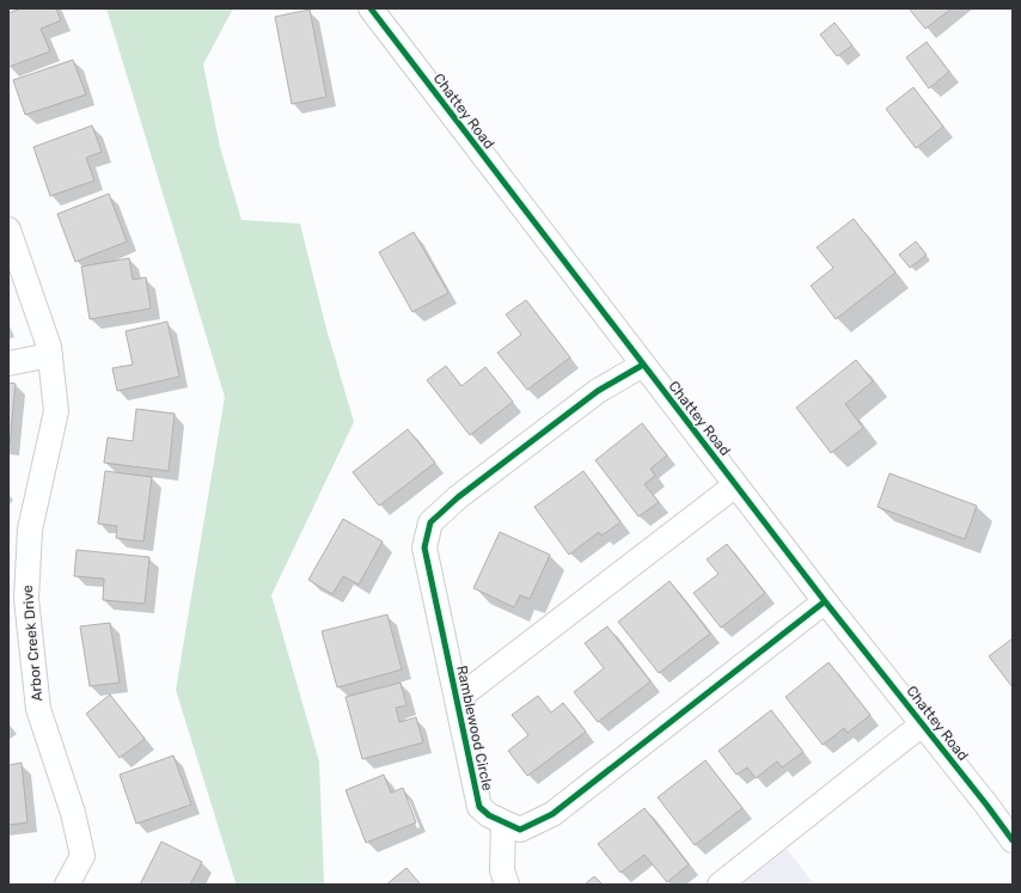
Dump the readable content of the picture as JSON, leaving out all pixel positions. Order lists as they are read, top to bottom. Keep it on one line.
{"streets":{"street":["Chattey Road","Arbor Creek Drive","Ramblewood Circle"]},"crossings":[["Chattey Road","Ramblewood Circle"]]}
